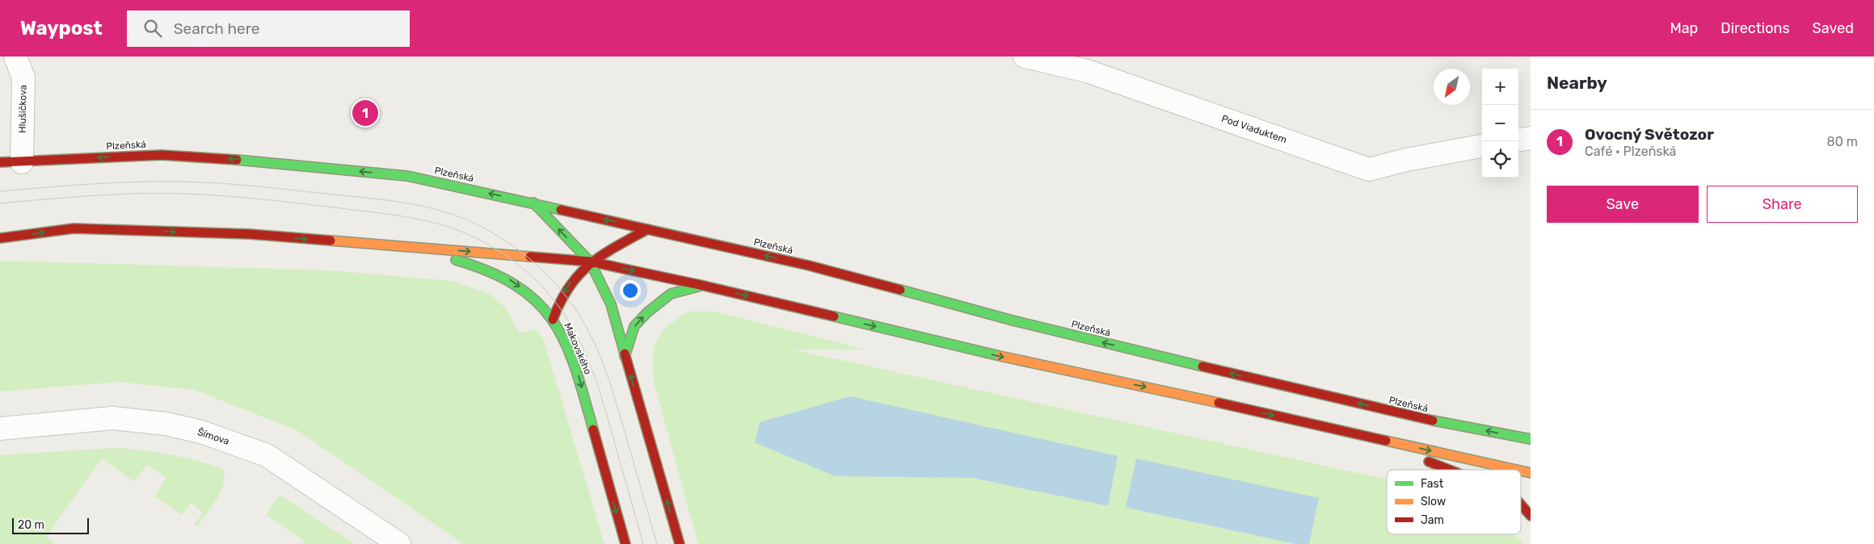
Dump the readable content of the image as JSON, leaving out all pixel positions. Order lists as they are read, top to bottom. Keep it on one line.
{"streets":{"main road":["Plzeňská","Makovského"],"street":["Hlušičkova","Pod Viaduktem","Šímova"]},"crossings":[["Hlušičkova","Plzeňská"]],"legend":["Fast","Slow","Jam"],"scale_bar":"20 m","north":"bottom left","page":{"header":"Waypost","search":"Search here","nav":["Map","Directions","Saved"],"heading":"Nearby","map_buttons":["+","−"],"pins":"1","list":[{"mark":"1","name":"Ovocný Světozor","note":"Café · Plzeňská","value":"80 m"}],"buttons":["Save","Share"],"scale":"20 m"}}
